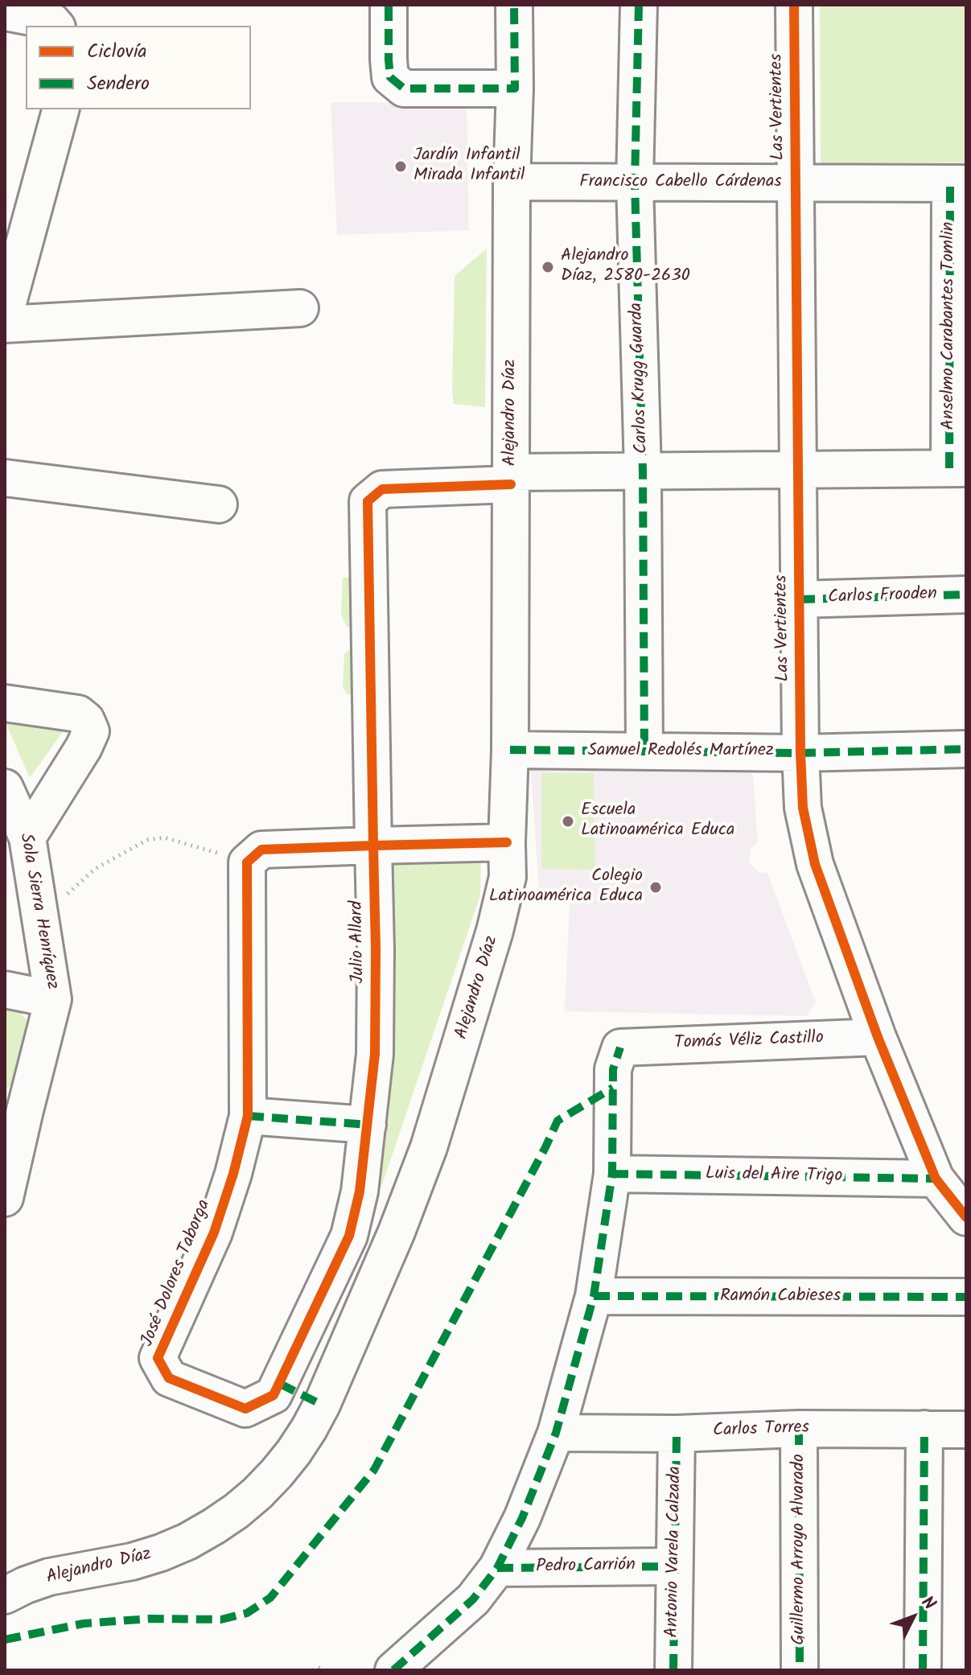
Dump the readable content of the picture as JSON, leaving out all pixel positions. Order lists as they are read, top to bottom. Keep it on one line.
{"streets":{"street":["Las Vertientes","Francisco Cabello Cárdenas","Anselmo Carabantes Tomlin","Carlos Krugg Guarda","Alejandro Díaz","Carlos Frooden","Samuel Redolés Martínez","Sola Sierra Henríquez","Julio Allard","Tomás Véliz Castillo","Luis del Aire Trigo","José Dolores Taborga","Ramón Cabieses","Carlos Torres","Guillermo Arroyo Alvarado","Antonio Varela Calzada","Pedro Carrión"]},"crossings":[["Las Vertientes","Francisco Cabello Cárdenas"],["Las Vertientes","Carlos Frooden"],["Las Vertientes","Samuel Redolés Martínez"],["Las Vertientes","Tomás Véliz Castillo"],["Las Vertientes","Luis del Aire Trigo"],["Francisco Cabello Cárdenas","Anselmo Carabantes Tomlin"],["Francisco Cabello Cárdenas","Carlos Krugg Guarda"],["Francisco Cabello Cárdenas","Alejandro Díaz"],["Carlos Krugg Guarda","Samuel Redolés Martínez"],["Alejandro Díaz","Samuel Redolés Martínez"],["Alejandro Díaz","Julio Allard"],["Julio Allard","José Dolores Taborga"],["Tomás Véliz Castillo","Luis del Aire Trigo"],["Carlos Torres","Guillermo Arroyo Alvarado"],["Carlos Torres","Antonio Varela Calzada"],["Antonio Varela Calzada","Pedro Carrión"]],"places":["Jardín Infantil Mirada Infantil","Alejandro Díaz, 2580-2630","Escuela Latinoamérica Educa","Colegio Latinoamérica Educa"],"legend":["Ciclovía","Sendero"],"north":"top right"}
